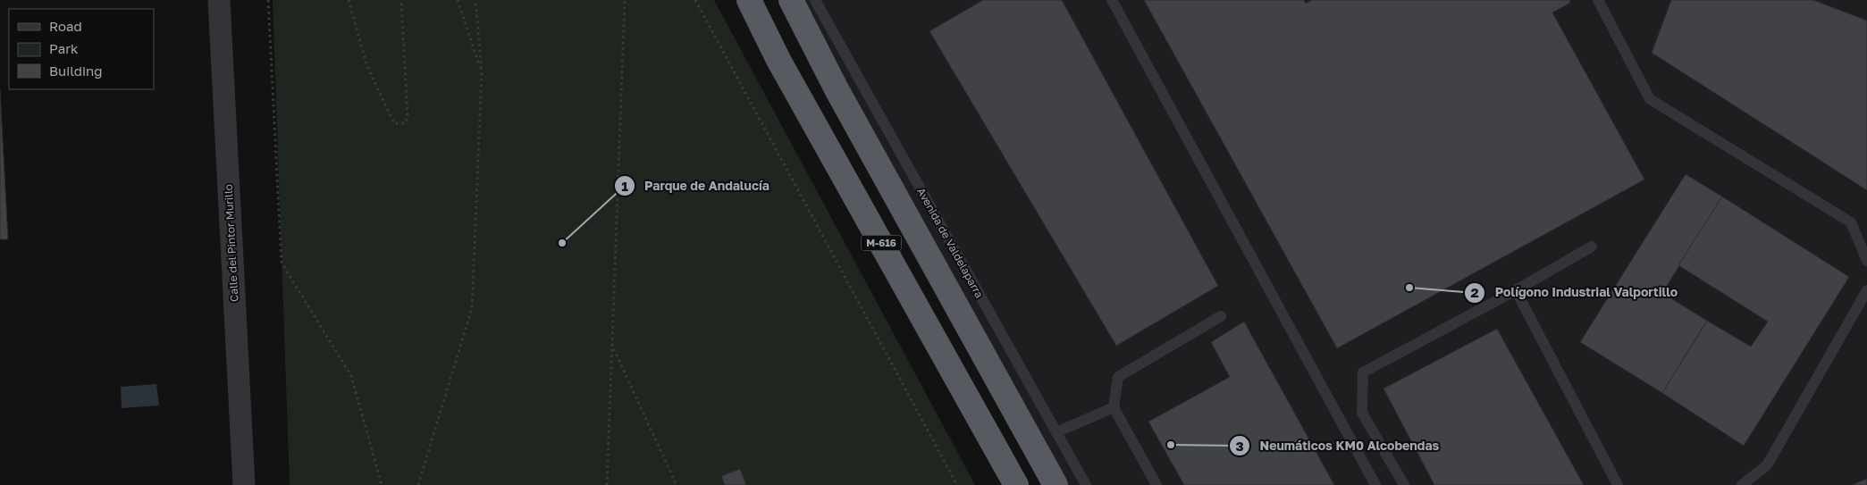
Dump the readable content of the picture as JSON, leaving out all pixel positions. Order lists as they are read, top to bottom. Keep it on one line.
{"streets":{"highway":["M-616"],"street":["Calle del Pintor Murillo"],"lane":["Avenida de Valdelaparra"]},"places":["Parque de Andalucía","Polígono Industrial Valportillo","Neumáticos KM0 Alcobendas"],"legend":["Road","Park","Building"]}
